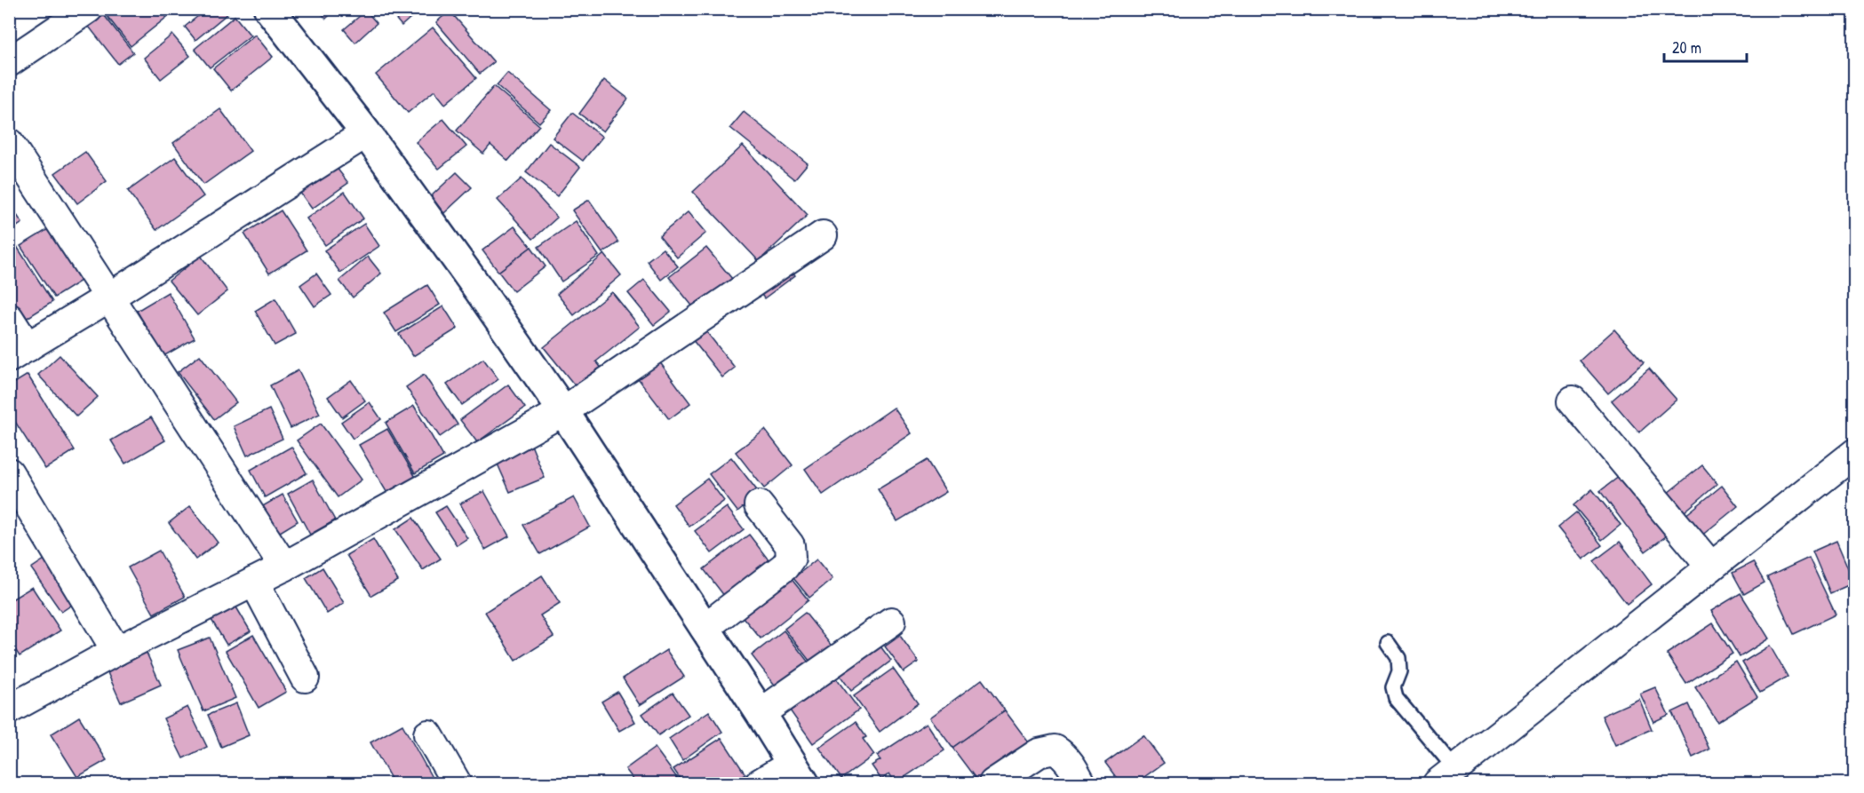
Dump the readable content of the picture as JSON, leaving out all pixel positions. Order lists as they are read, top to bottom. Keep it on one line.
{"scale_bar":"20 m"}
